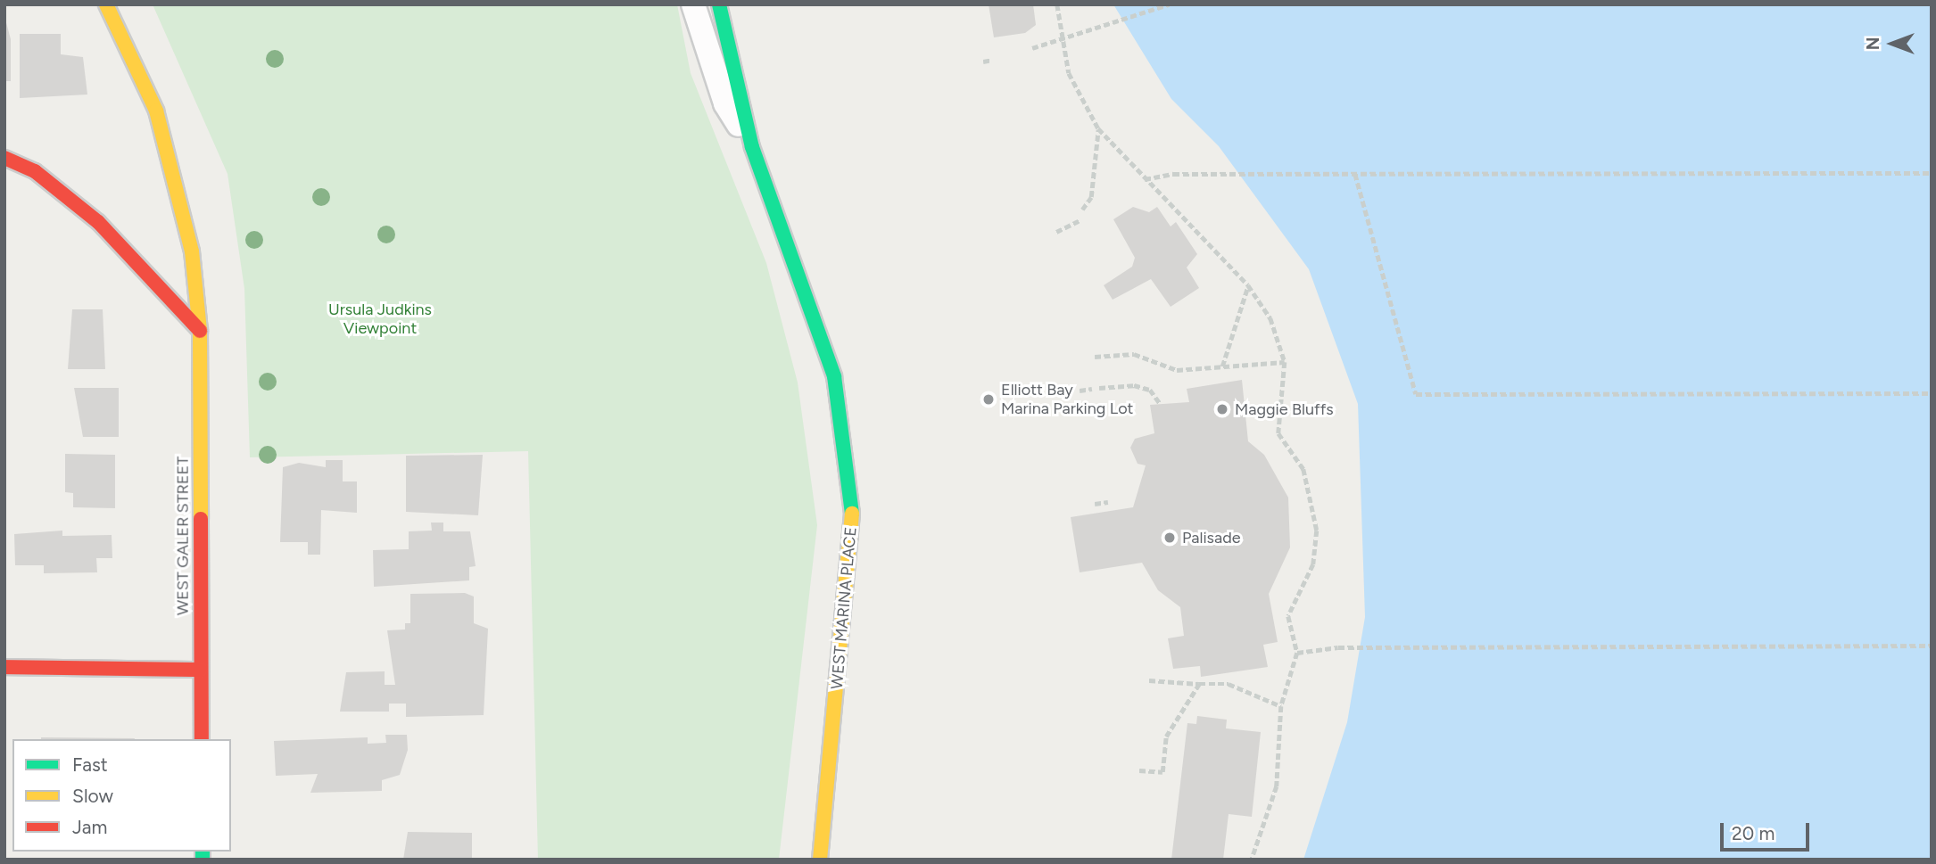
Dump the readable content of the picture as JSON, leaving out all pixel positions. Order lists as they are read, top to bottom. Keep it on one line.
{"streets":{"street":["WEST GALER STREET","WEST MARINA PLACE"]},"parks":["Ursula Judkins Viewpoint"],"places":["Elliott Bay Marina Parking Lot","Maggie Bluffs","Palisade"],"legend":["Fast","Slow","Jam"],"scale_bar":"20 m","north":"left"}
